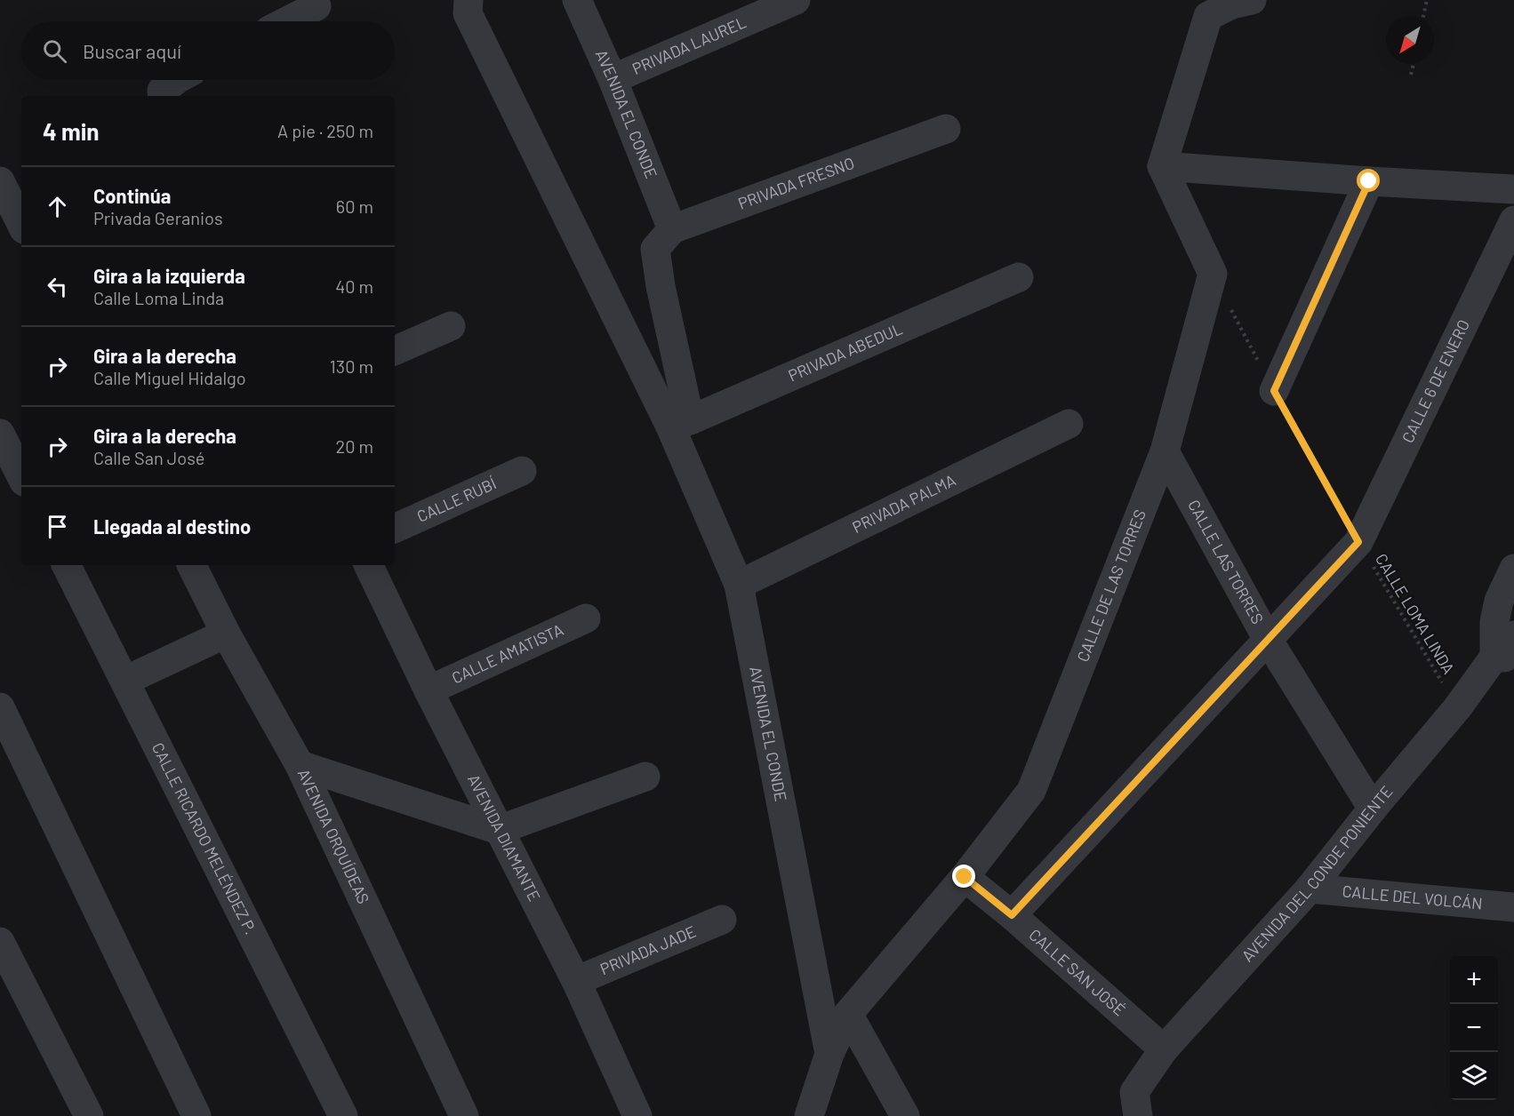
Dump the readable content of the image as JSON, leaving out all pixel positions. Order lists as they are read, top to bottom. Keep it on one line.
{"streets":{"street":["PRIVADA LAUREL","AVENIDA EL CONDE","PRIVADA FRESNO","PRIVADA ABEDUL","CALLE 6 DE ENERO","CALLE RUBÍ","PRIVADA PALMA","CALLE LAS TORRES","CALLE DE LAS TORRES","CALLE AMATISTA","AVENIDA ORQUÍDEAS","CALLE RICARDO MELÉNDEZ P.","AVENIDA DIAMANTE","AVENIDA DEL CONDE PONIENTE","CALLE DEL VOLCÁN","PRIVADA JADE","CALLE SAN JOSÉ"],"path":["CALLE LOMA LINDA"]},"crossings":[["PRIVADA LAUREL","AVENIDA EL CONDE"],["AVENIDA EL CONDE","PRIVADA FRESNO"],["AVENIDA EL CONDE","PRIVADA ABEDUL"],["AVENIDA EL CONDE","PRIVADA PALMA"],["AVENIDA EL CONDE","CALLE DE LAS TORRES"],["CALLE 6 DE ENERO","CALLE LAS TORRES"],["CALLE 6 DE ENERO","CALLE LOMA LINDA"],["CALLE 6 DE ENERO","CALLE SAN JOSÉ"],["CALLE LAS TORRES","CALLE DE LAS TORRES"],["CALLE LAS TORRES","AVENIDA DEL CONDE PONIENTE"],["CALLE DE LAS TORRES","CALLE LOMA LINDA"],["CALLE DE LAS TORRES","CALLE SAN JOSÉ"],["CALLE LOMA LINDA","AVENIDA DEL CONDE PONIENTE"],["CALLE AMATISTA","AVENIDA DIAMANTE"],["AVENIDA DIAMANTE","PRIVADA JADE"],["AVENIDA DEL CONDE PONIENTE","CALLE DEL VOLCÁN"],["AVENIDA DEL CONDE PONIENTE","CALLE SAN JOSÉ"]],"north":"bottom left","page":{"search":"Buscar aquí","heading":["4 min","A pie · 250 m"],"list":[["Continúa","Privada Geranios","60 m"],["Gira a la izquierda","Calle Loma Linda","40 m"],["Gira a la derecha","Calle Miguel Hidalgo","130 m"],["Gira a la derecha","Calle San José","20 m"],"Llegada al destino"],"map_buttons":["+","−"]}}
